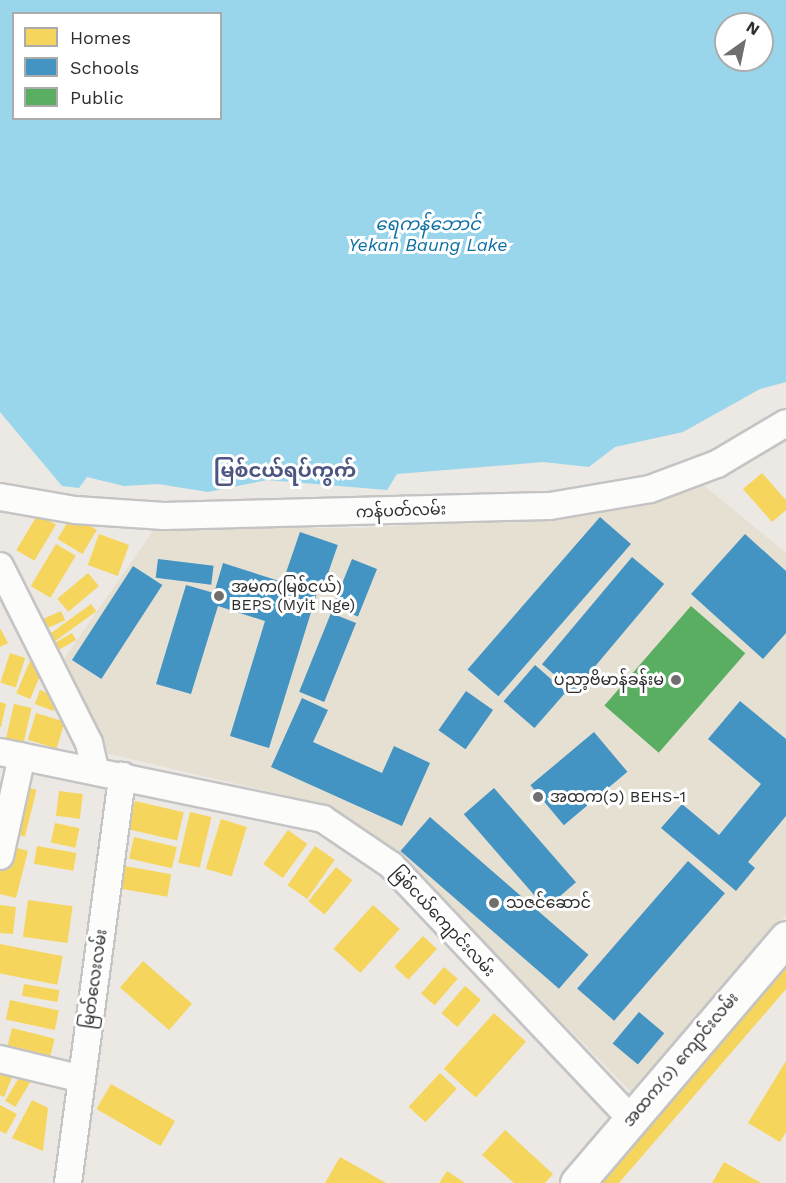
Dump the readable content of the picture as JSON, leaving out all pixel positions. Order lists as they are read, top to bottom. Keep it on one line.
{"streets":{"main road":["အထက(၁) ကျောင်းလမ်း"],"street":["ကန်ပတ်လမ်း","မြစ်ငယ်ကျောင်းလမ်း","မြတ်လေးလမ်း"]},"crossings":[["မြစ်ငယ်ကျောင်းလမ်း","မြတ်လေးလမ်း"],["မြစ်ငယ်ကျောင်းလမ်း","အထက(၁) ကျောင်းလမ်း"]],"districts":["မြစ်ငယ်ရပ်ကွက်"],"water":["ရေကန်ဘောင် Yekan Baung Lake"],"places":["အမက(မြစ်ငယ်) BEPS (Myit Nge)","ပညာ့ဗိမာန်ခန်းမ","အထက(၁) BEHS-1","သဇင်ဆောင်"],"legend":["Homes","Schools","Public"],"north":"top right"}
